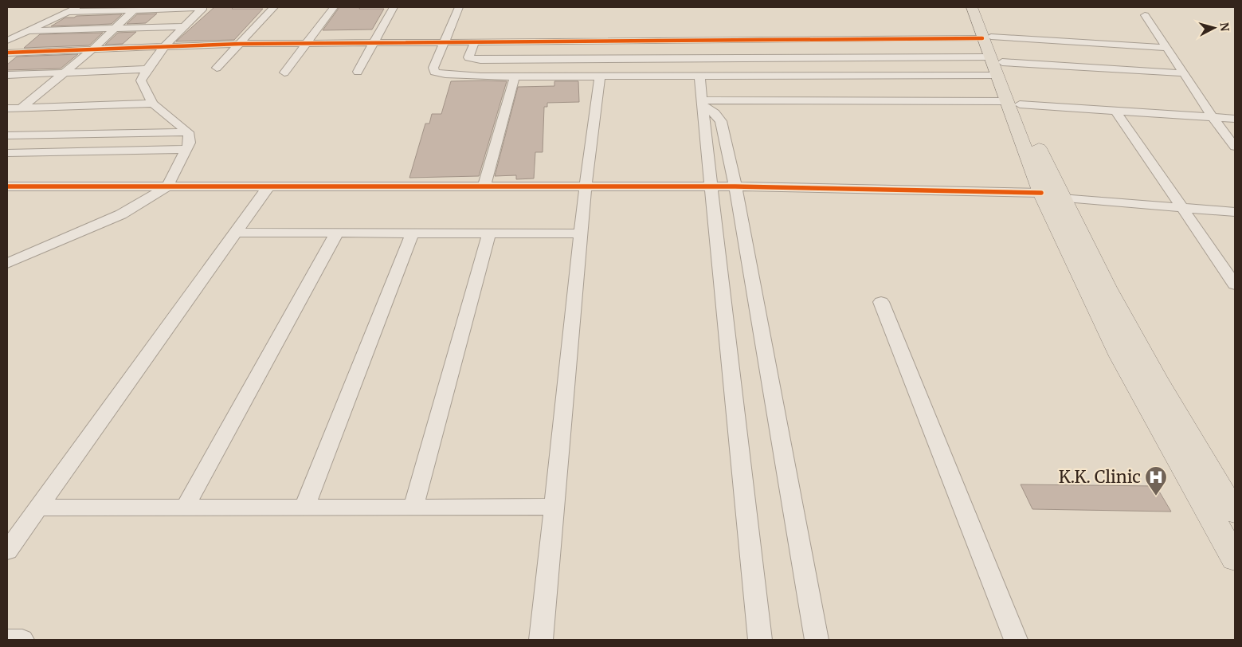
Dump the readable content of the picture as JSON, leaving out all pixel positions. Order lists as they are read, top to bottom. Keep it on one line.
{"places":{"hospital":["K.K. Clinic"]},"north":"right"}
